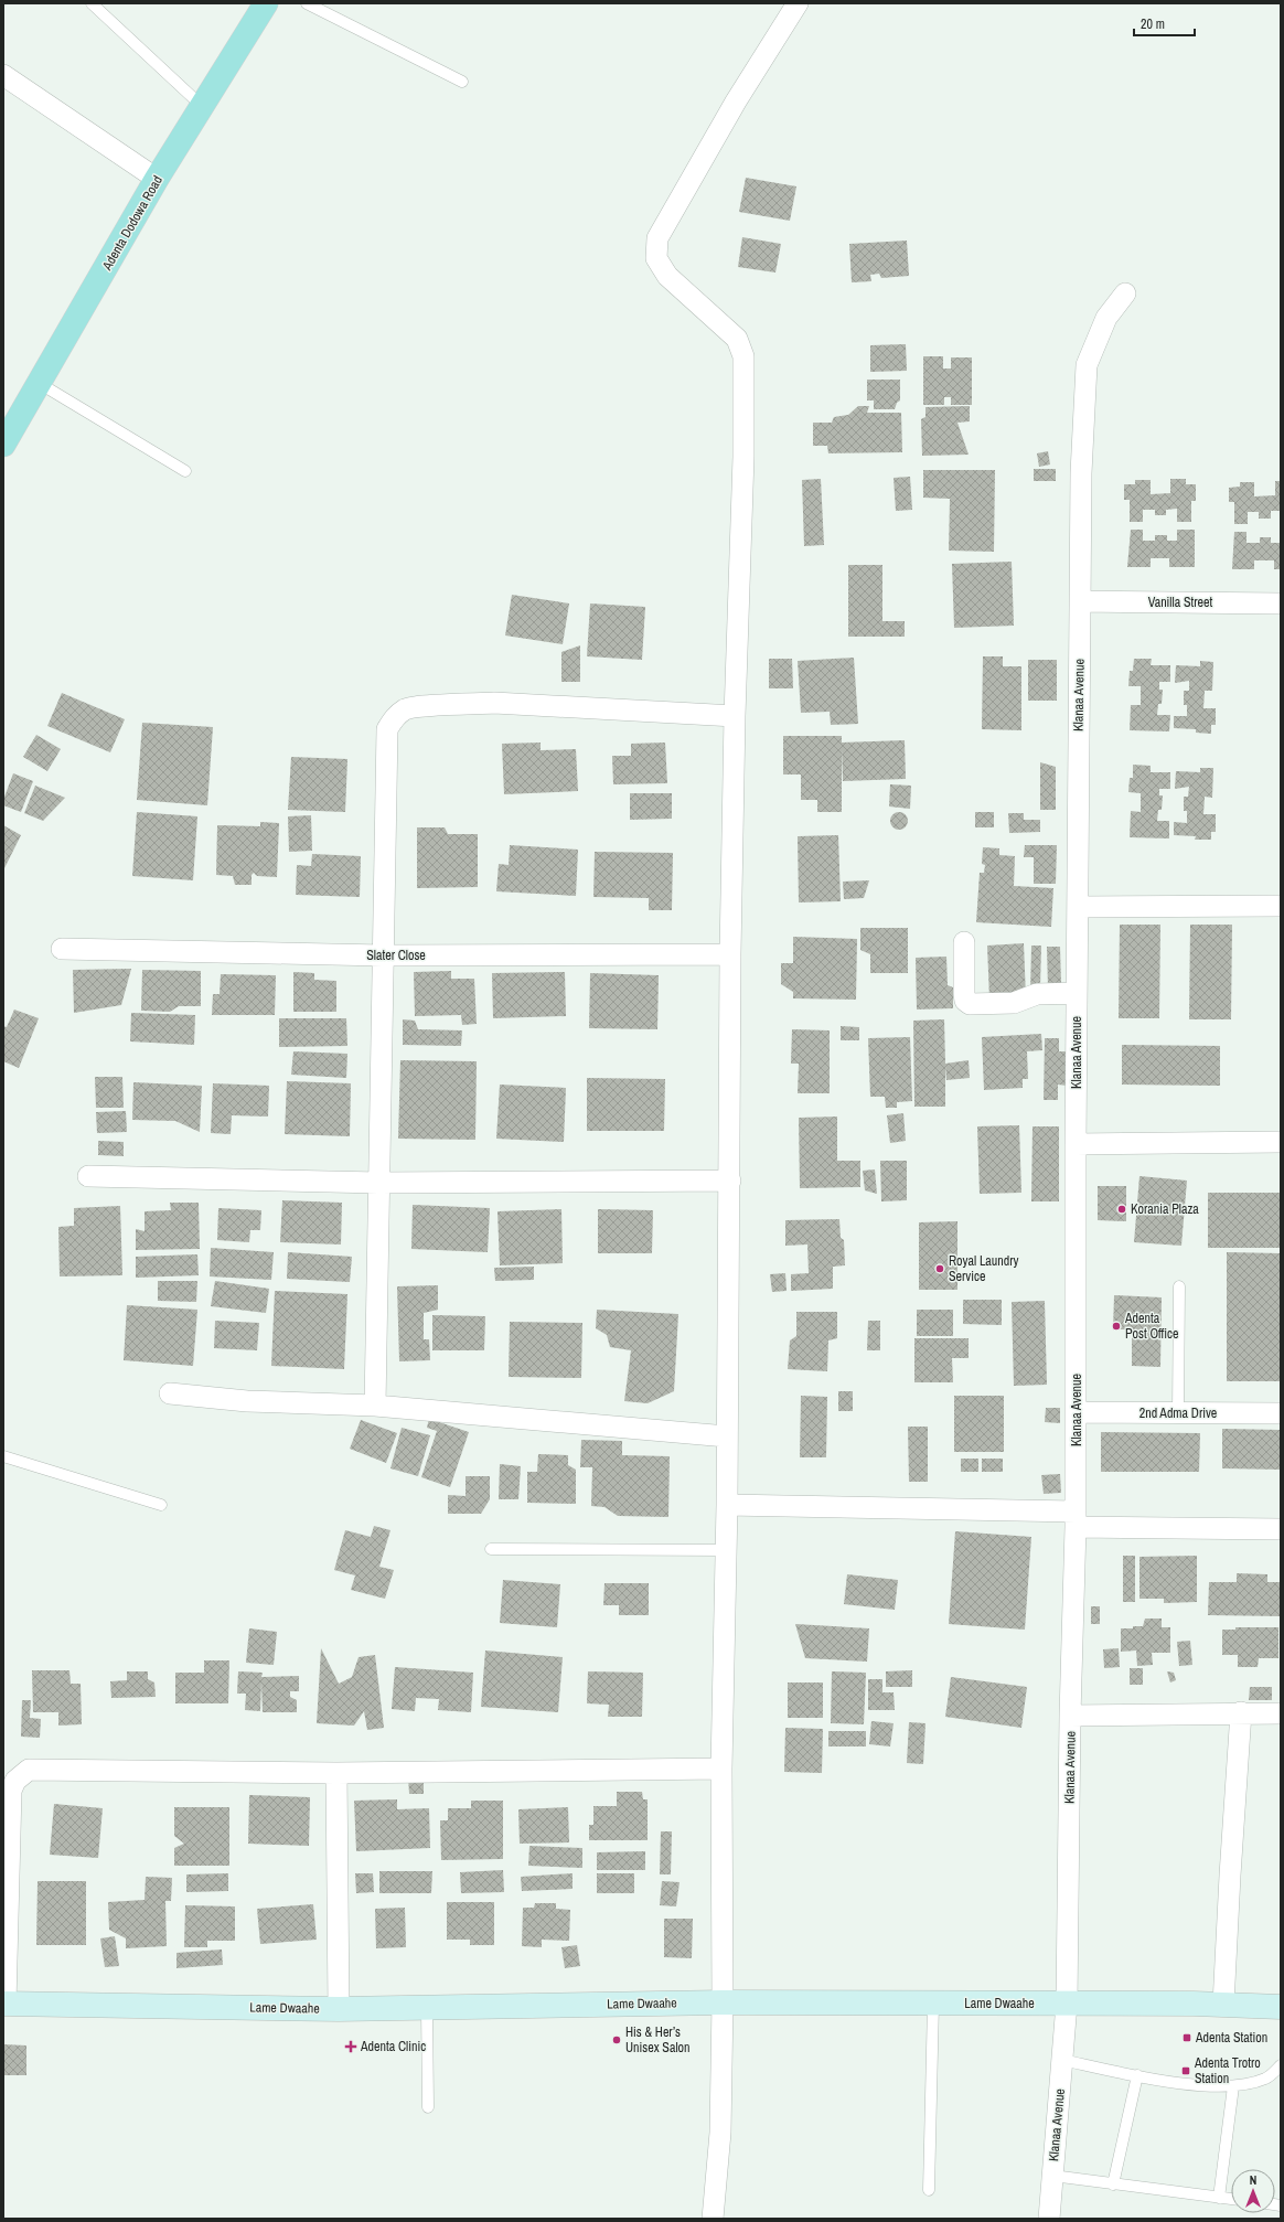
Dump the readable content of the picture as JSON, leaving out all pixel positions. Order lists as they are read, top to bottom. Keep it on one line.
{"streets":{"main road":["Adenta Dodowa Road"],"street":["Vanilla Street","Klanaa Avenue","Slater Close","2nd Adma Drive","Lame Dwaahe"]},"crossings":[["Vanilla Street","Klanaa Avenue"],["Klanaa Avenue","2nd Adma Drive"],["Klanaa Avenue","Lame Dwaahe"]],"places":{"other":["Korania Plaza","Royal Laundry Service","Adenta Post Office","His & Her’s Unisex Salon"],"transit":["Adenta Station","Adenta Trotro Station"],"health":["Adenta Clinic"]},"scale_bar":"20 m","north":"top"}
